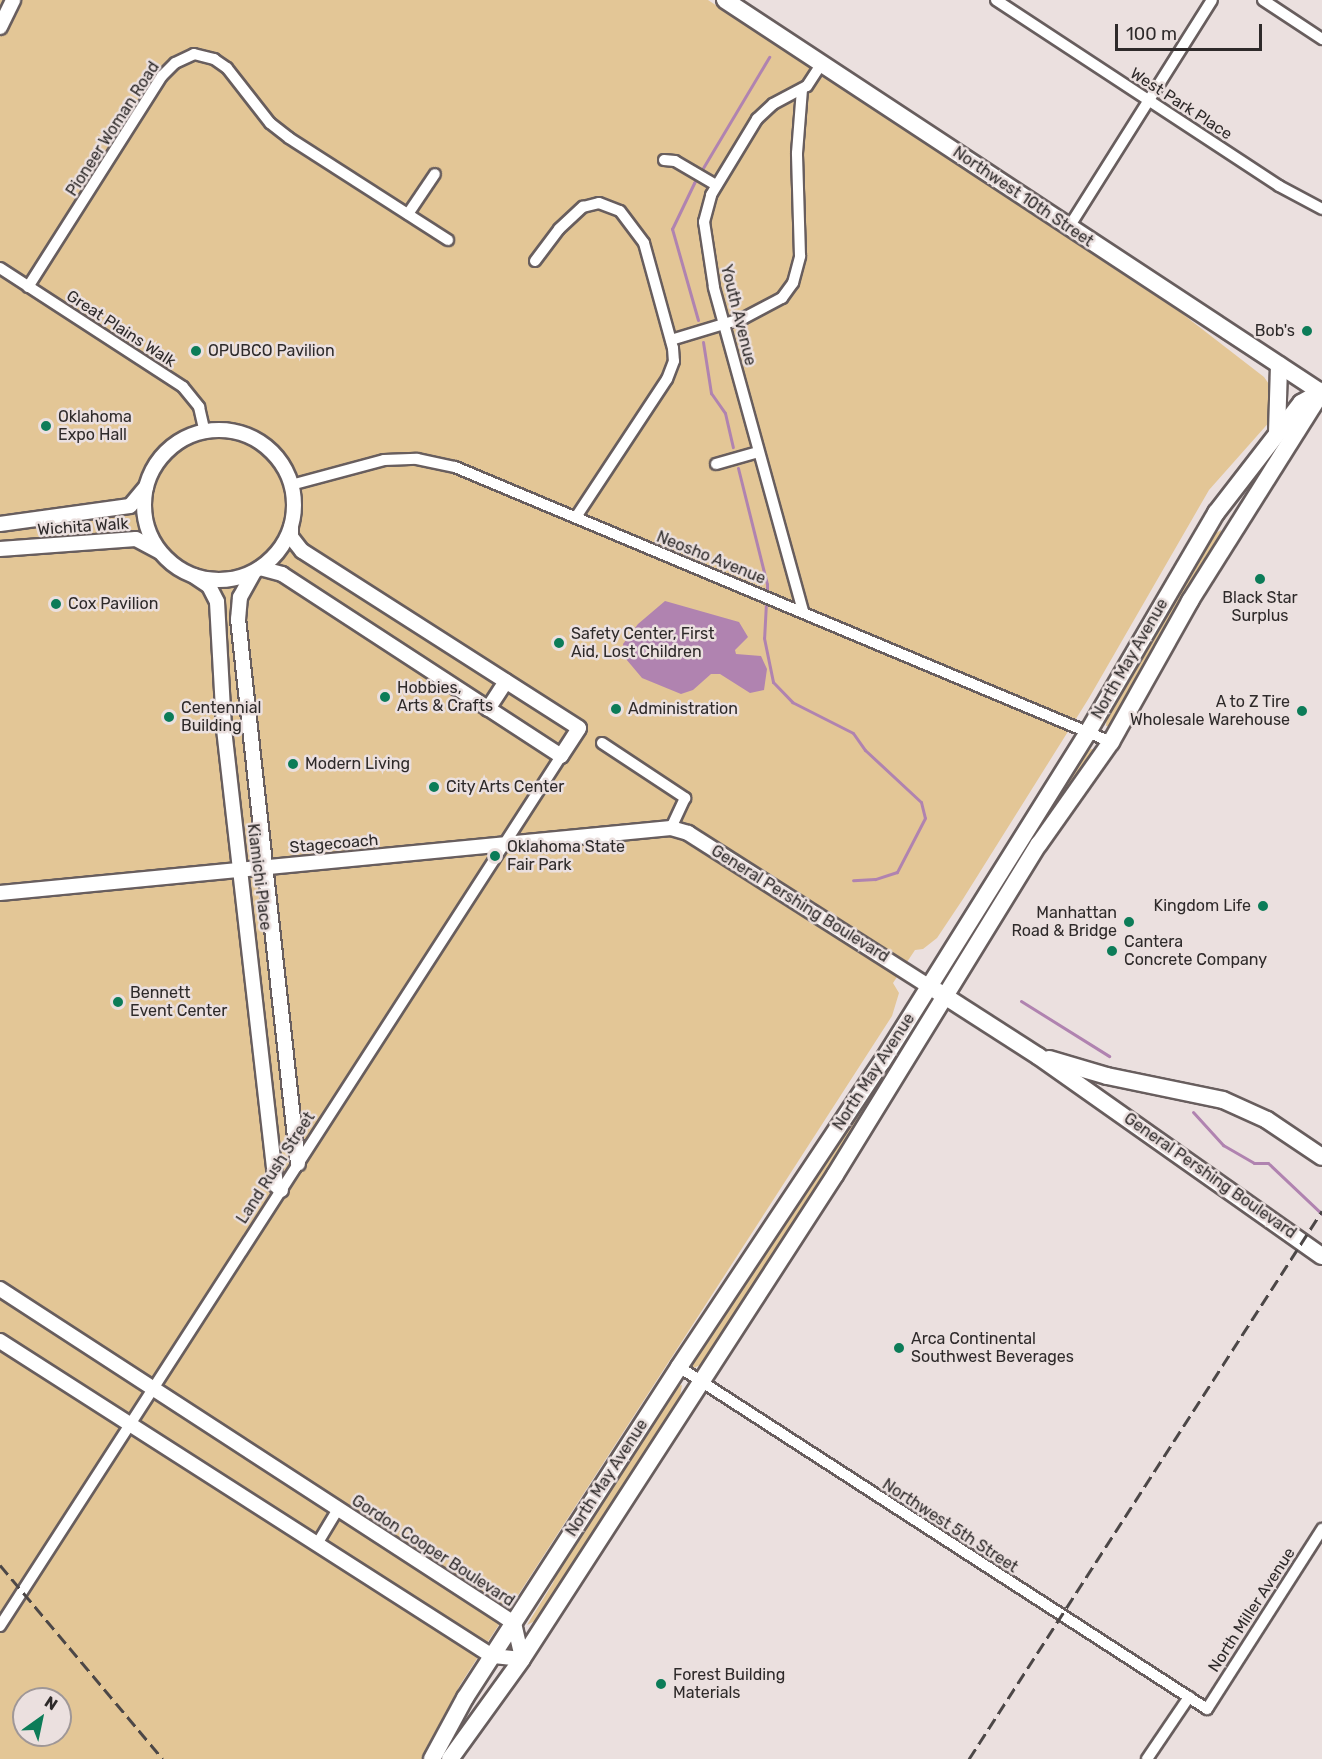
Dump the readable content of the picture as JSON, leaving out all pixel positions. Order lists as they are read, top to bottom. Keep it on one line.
{"streets":{"main road":["Northwest 10th Street","North May Avenue","General Pershing Boulevard"],"street":["West Park Place","Pioneer Woman Road","Youth Avenue","Great Plains Walk","Wichita Walk","Neosho Avenue","Stagecoach","Kiamichi Place","Land Rush Street","Northwest 5th Street","Gordon Cooper Boulevard","North Miller Avenue"]},"crossings":[["Pioneer Woman Road","Great Plains Walk"],["Northwest 10th Street","Youth Avenue"],["Northwest 10th Street","North May Avenue"],["Youth Avenue","Neosho Avenue"],["Great Plains Walk","Wichita Walk"],["Great Plains Walk","Neosho Avenue"],["Great Plains Walk","Kiamichi Place"],["Wichita Walk","Neosho Avenue"],["Wichita Walk","Kiamichi Place"],["Neosho Avenue","North May Avenue"],["Neosho Avenue","Kiamichi Place"],["North May Avenue","General Pershing Boulevard"],["North May Avenue","Northwest 5th Street"],["North May Avenue","Gordon Cooper Boulevard"],["Stagecoach","Kiamichi Place"],["Stagecoach","General Pershing Boulevard"],["Stagecoach","Land Rush Street"],["Kiamichi Place","Land Rush Street"],["Land Rush Street","Gordon Cooper Boulevard"],["Northwest 5th Street","North Miller Avenue"]],"places":["Bob's","OPUBCO Pavilion","Oklahoma Expo Hall","Black Star Surplus","Cox Pavilion","Safety Center, First Aid, Lost Children","Hobbies, Arts & Crafts","Administration","A to Z Tire Wholesale Warehouse","Centennial Building","Modern Living","City Arts Center","Oklahoma State Fair Park","Kingdom Life","Manhattan Road & Bridge","Cantera Concrete Company","Bennett Event Center","Arca Continental Southwest Beverages","Forest Building Materials"],"scale_bar":"100 m","north":"top right"}
